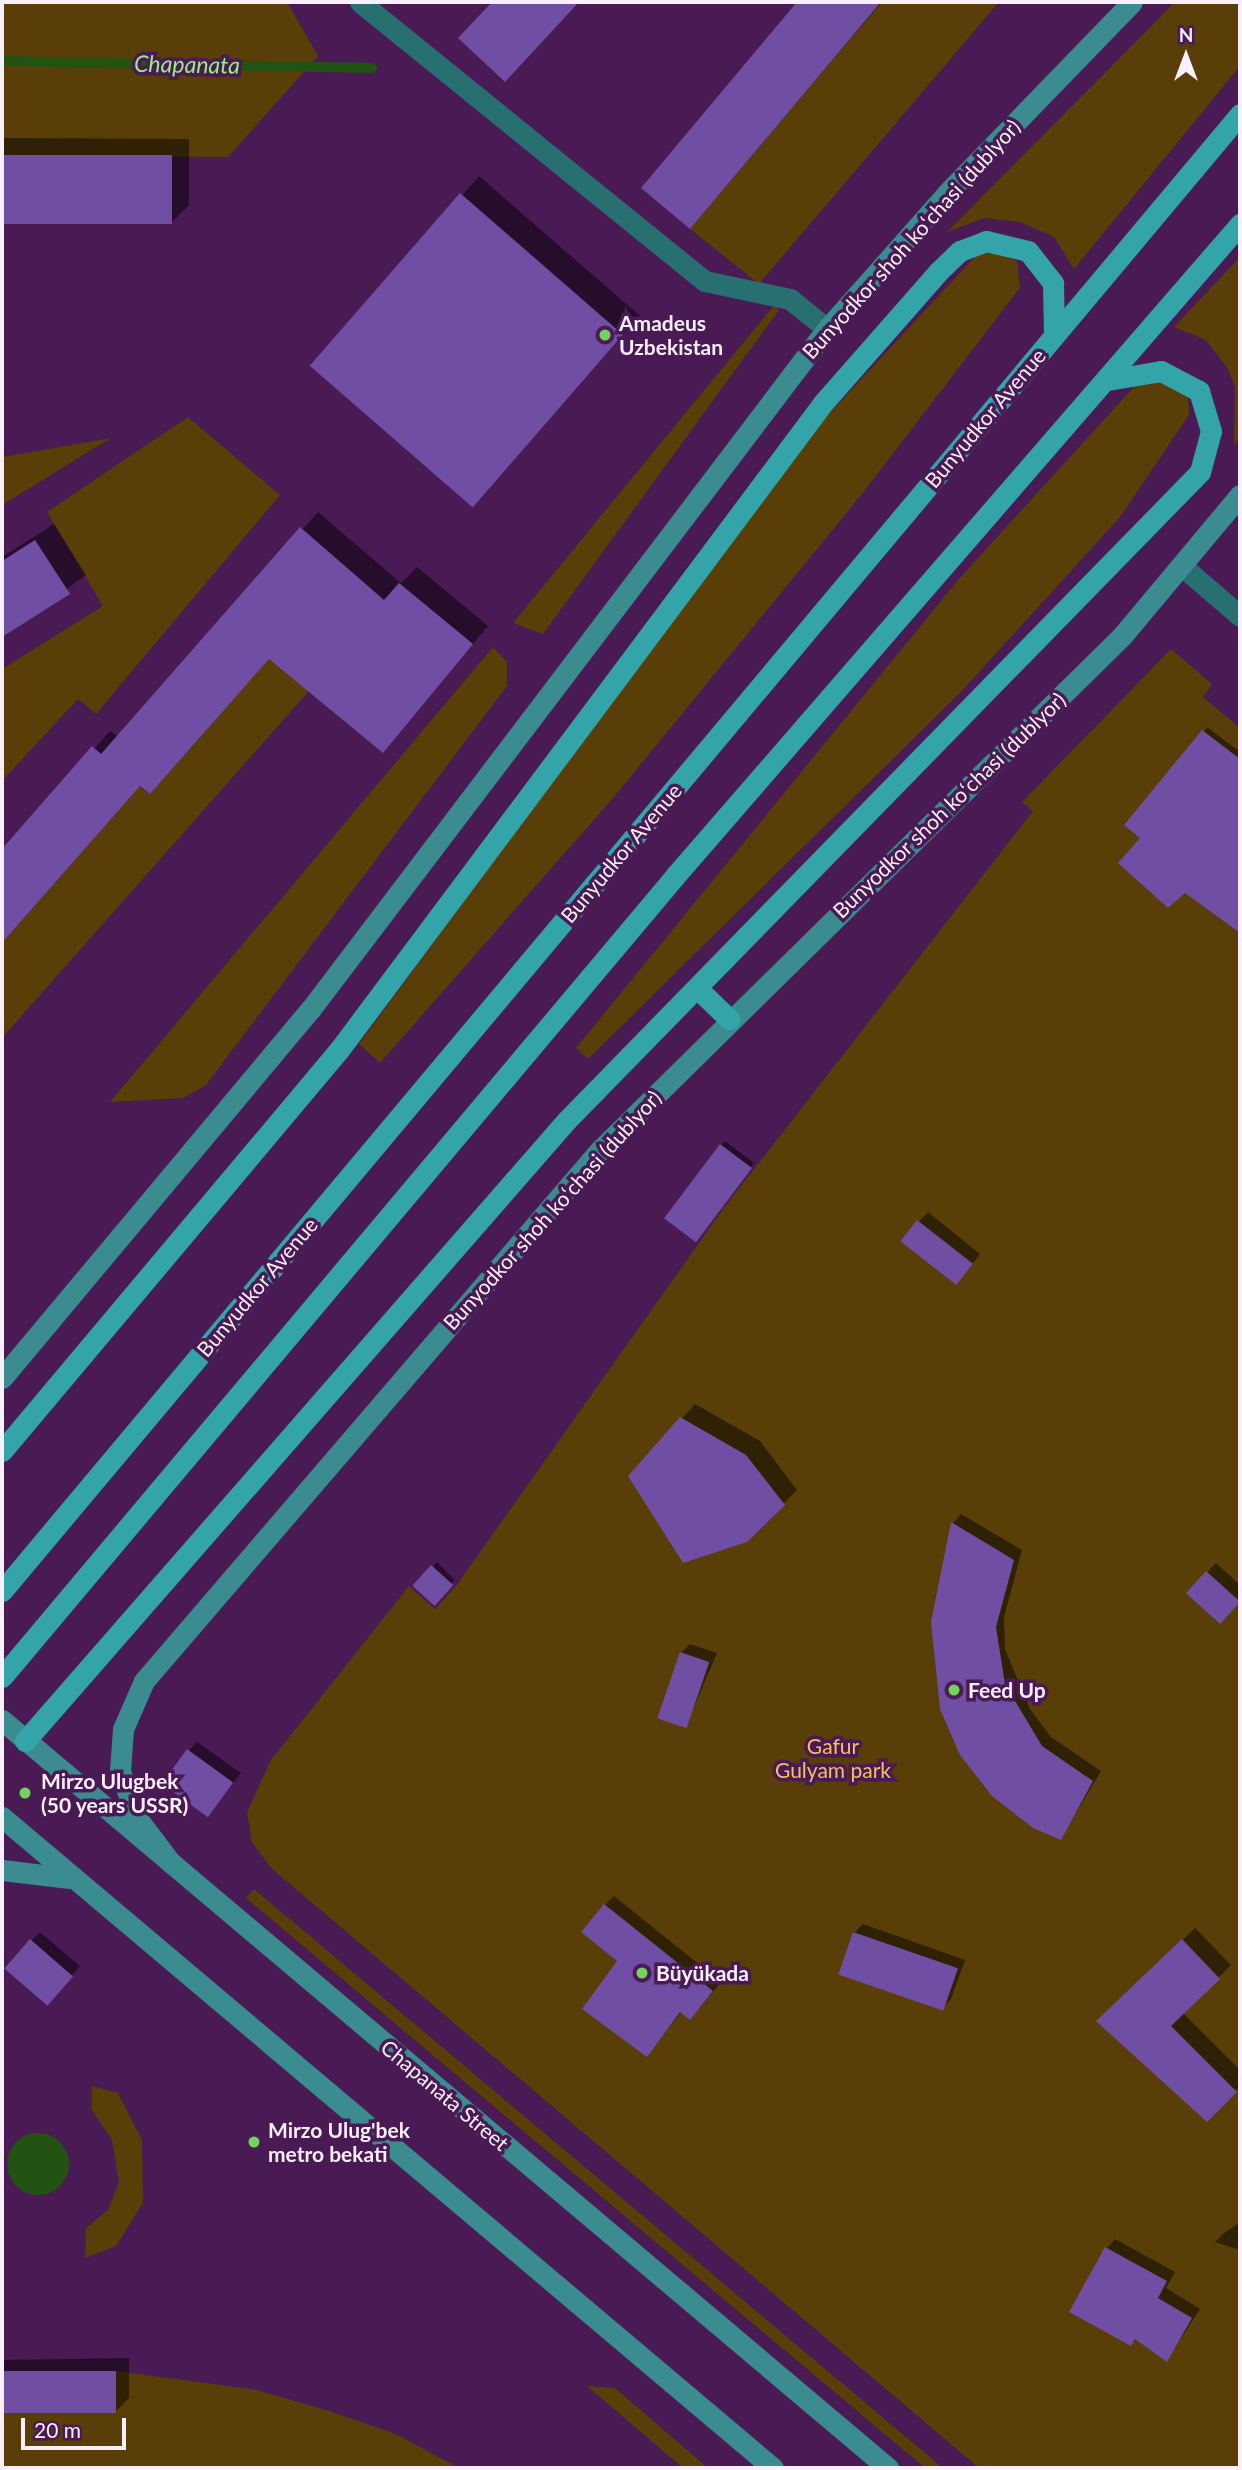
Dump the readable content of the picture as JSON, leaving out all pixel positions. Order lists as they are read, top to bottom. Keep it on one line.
{"streets":{"main road":["Bunyudkor Avenue"],"street":["Bunyodkor shoh koʻchasi (dublyor)","Chapanata Street"]},"crossings":[["Bunyodkor shoh koʻchasi (dublyor)","Chapanata Street"]],"water":["Chapanata"],"parks":["Gafur Gulyam park"],"places":["Amadeus Uzbekistan","Feed Up","Mirzo Ulugbek (50 years USSR)","Büyükada","Mirzo Ulug'bek metro bekati"],"scale_bar":"20 m","north":"top"}
